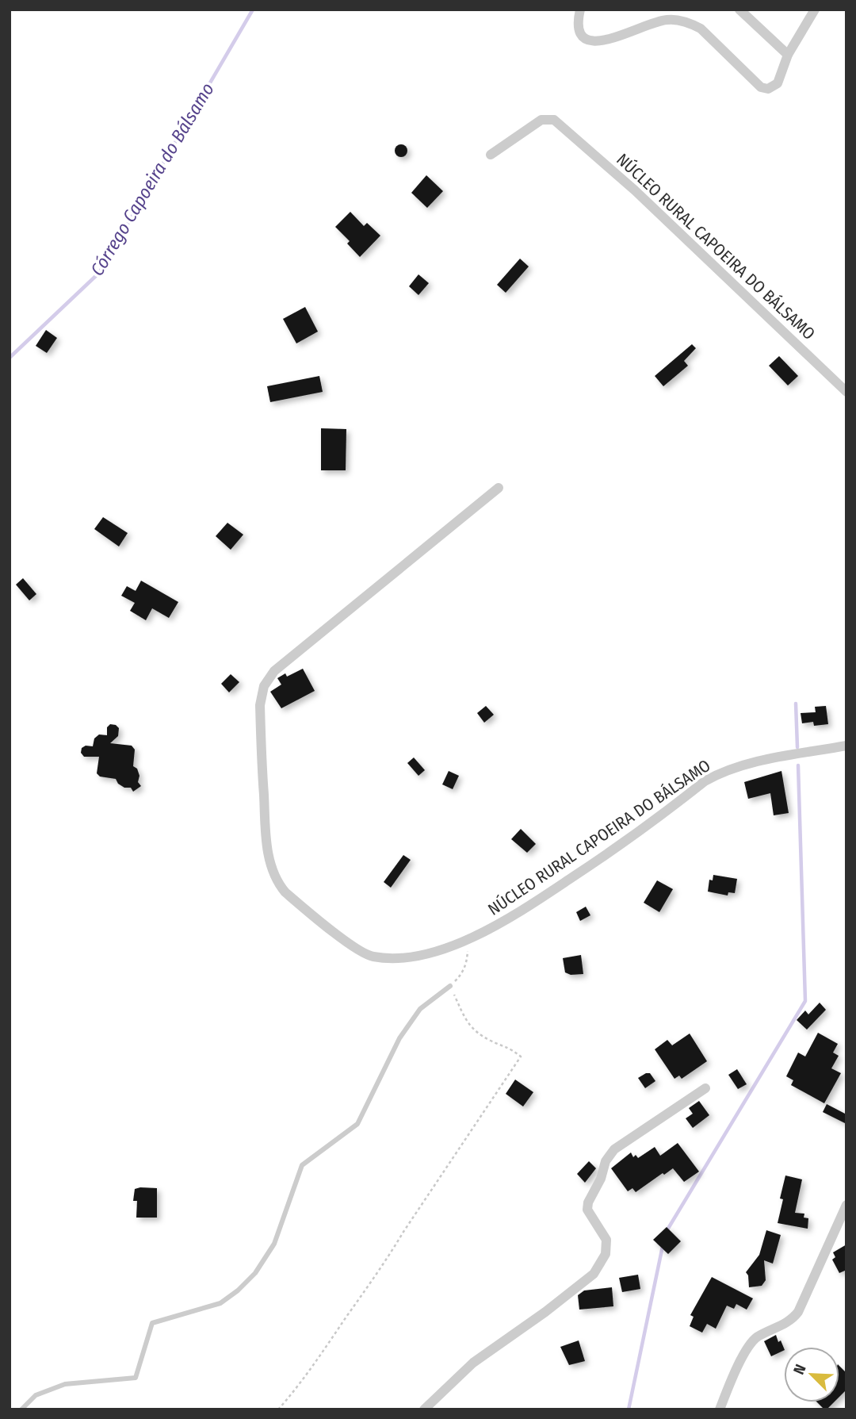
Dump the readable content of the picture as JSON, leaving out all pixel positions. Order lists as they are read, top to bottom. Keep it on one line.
{"streets":{"street":["NÚCLEO RURAL CAPOEIRA DO BÁLSAMO"]},"water":["Córrego Capoeira do Bálsamo"],"north":"top left"}
